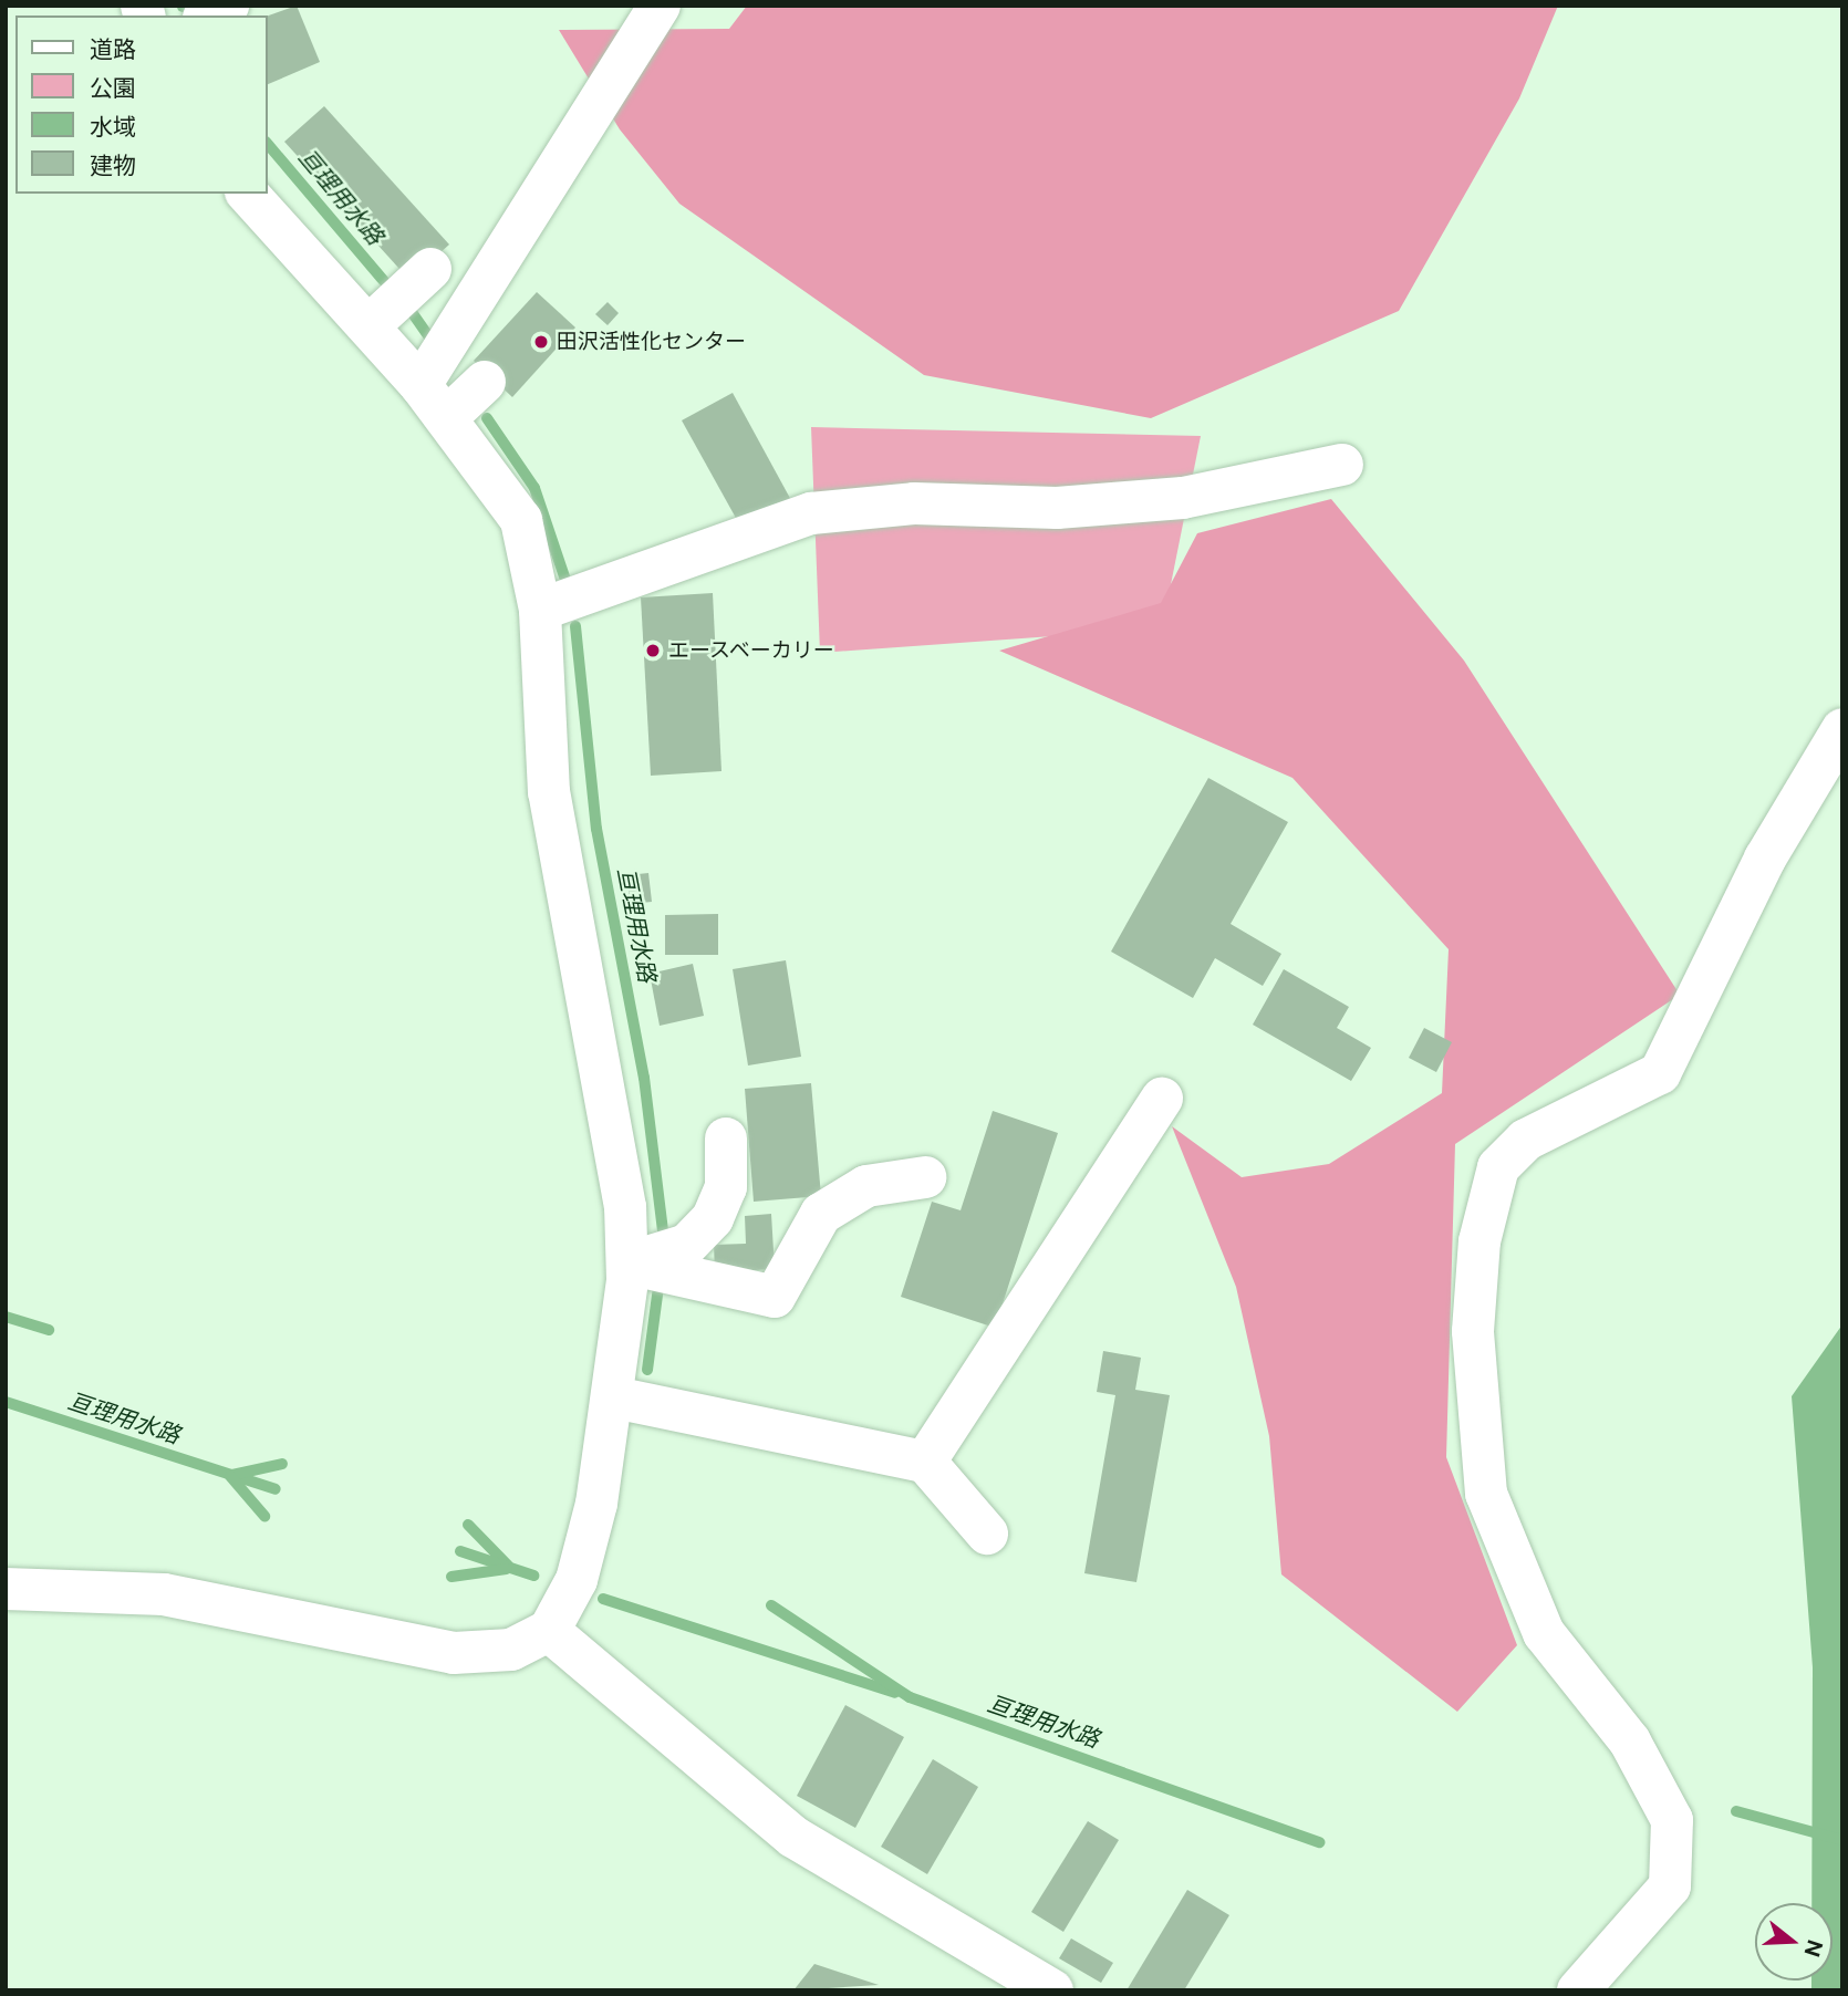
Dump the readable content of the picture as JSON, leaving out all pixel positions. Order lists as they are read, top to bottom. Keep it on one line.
{"water":["亘理用水路"],"places":["田沢活性化センター","エースベーカリー"],"legend":["道路","公園","水域","建物"],"north":"right"}
